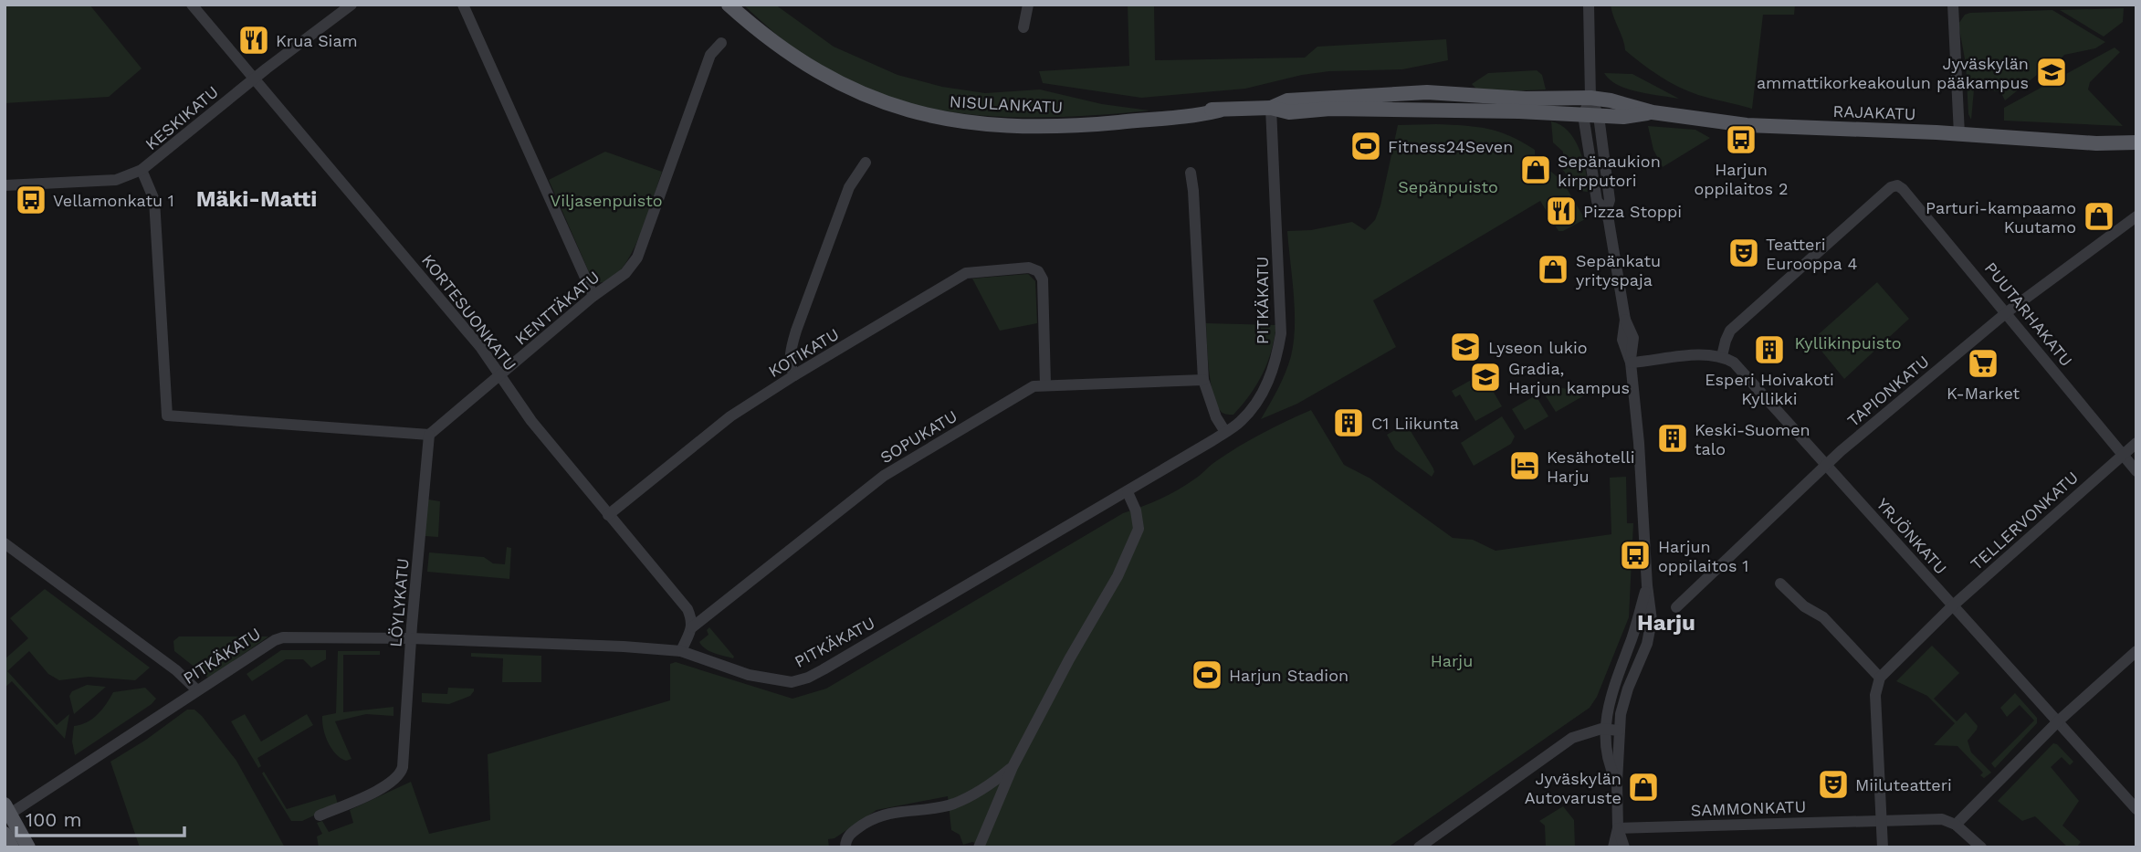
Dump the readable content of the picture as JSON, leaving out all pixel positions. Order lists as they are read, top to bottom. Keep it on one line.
{"streets":{"main road":["NISULANKATU","RAJAKATU"],"street":["KESKIKATU","PITKÄKATU","KENTTÄKATU","KORTESUONKATU","PUUTARHAKATU","KOTIKATU","TAPIONKATU","SOPUKATU","TELLERVONKATU","YRJÖNKATU","LÖYLYKATU","SAMMONKATU"]},"crossings":[["NISULANKATU","RAJAKATU"],["NISULANKATU","PITKÄKATU"],["KESKIKATU","KORTESUONKATU"],["PITKÄKATU","LÖYLYKATU"],["KENTTÄKATU","KORTESUONKATU"],["KENTTÄKATU","LÖYLYKATU"],["KORTESUONKATU","KOTIKATU"],["KORTESUONKATU","SOPUKATU"],["PUUTARHAKATU","TAPIONKATU"],["PUUTARHAKATU","TELLERVONKATU"],["PUUTARHAKATU","YRJÖNKATU"],["KOTIKATU","SOPUKATU"],["TAPIONKATU","YRJÖNKATU"],["TELLERVONKATU","YRJÖNKATU"]],"districts":["Mäki-Matti","Harju"],"parks":["Sepänpuisto","Viljasenpuisto","Kyllikinpuisto","Harju"],"places":{"restaurant":["Krua Siam","Pizza Stoppi"],"school or university":["Jyväskylän ammattikorkeakoulun pääkampus","Lyseon lukio","Gradia, Harjun kampus"],"bus stop":["Harjun oppilaitos 2","Vellamonkatu 1","Harjun oppilaitos 1"],"sports":["Fitness24Seven","Harjun Stadion"],"shop":["Sepänaukion kirpputori","Parturi-kampaamo Kuutamo","Sepänkatu yrityspaja","Jyväskylän Autovaruste"],"theatre":["Teatteri Eurooppa 4","Miiluteatteri"],"building":["Esperi Hoivakoti Kyllikki","C1 Liikunta","Keski-Suomen talo"],"supermarket":["K-Market"],"hotel":["Kesähotelli Harju"]},"scale_bar":"100 m"}
